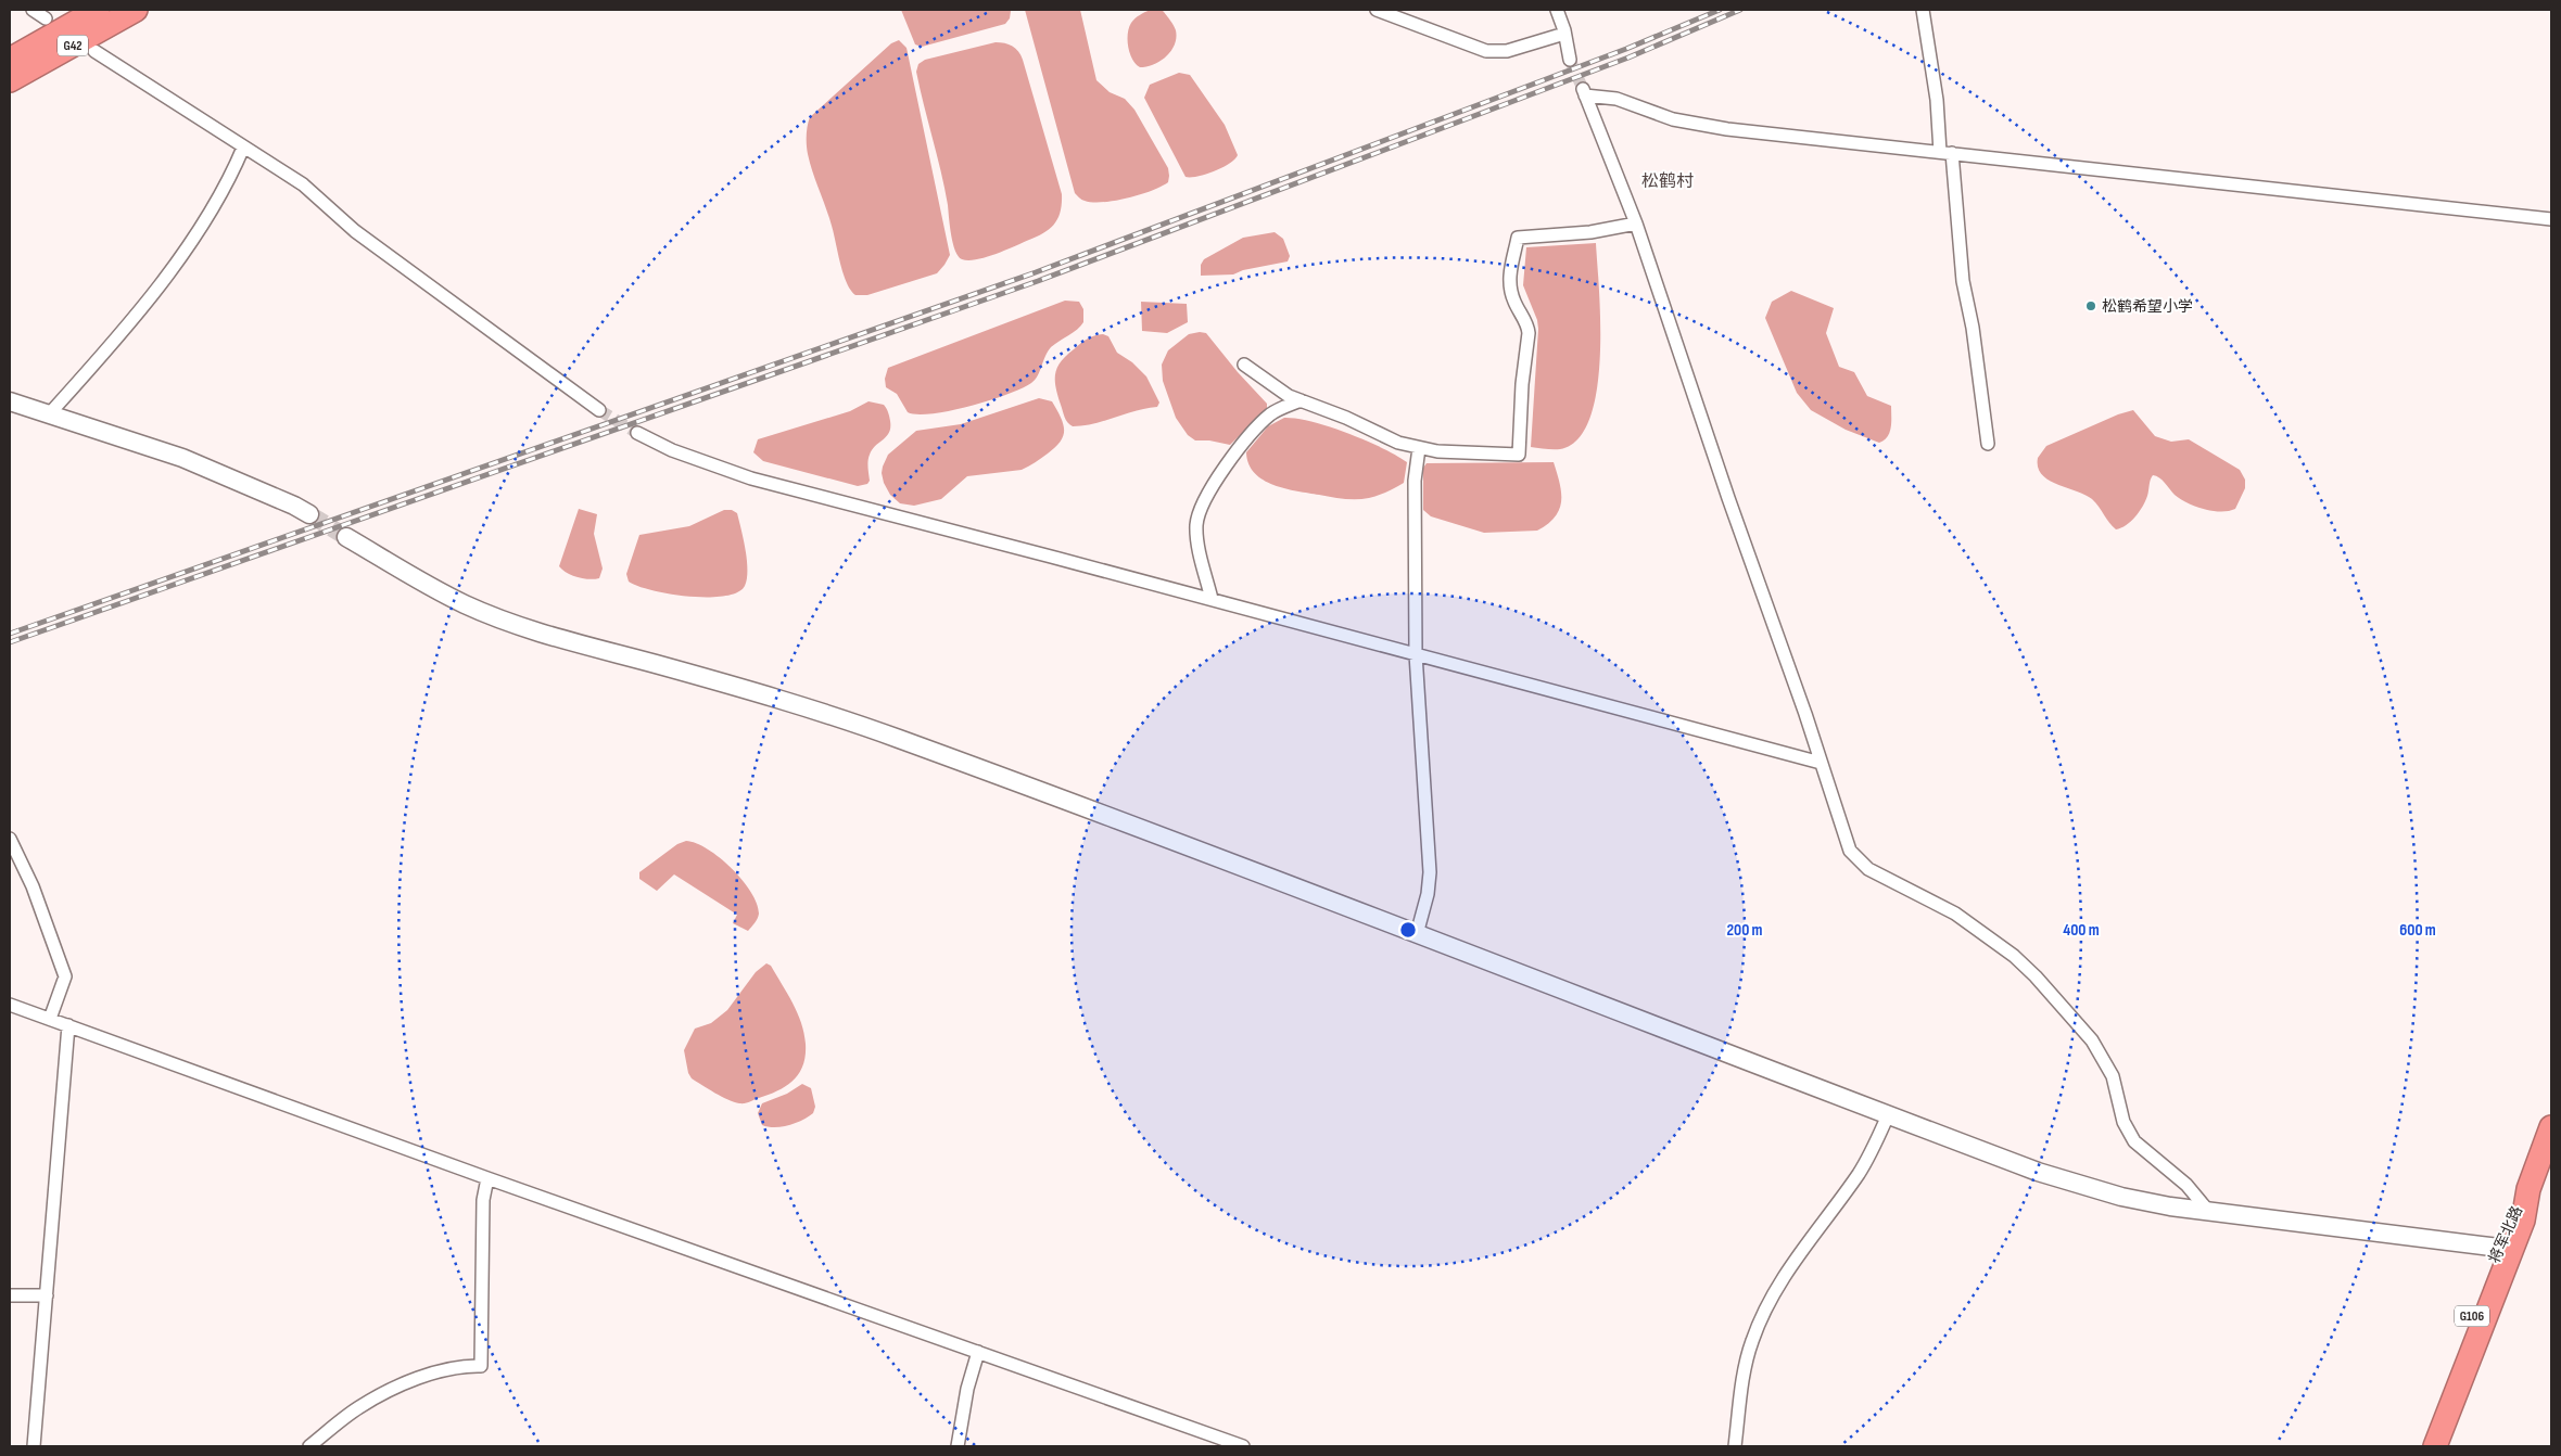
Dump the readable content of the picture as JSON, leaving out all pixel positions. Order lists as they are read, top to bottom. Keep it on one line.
{"streets":{"highway":["G42","将军北路","G106"]},"crossings":[["将军北路","G106"]],"districts":["松鹤村"],"places":["松鹤希望小学"],"rings":["200 m","400 m","600 m"]}
